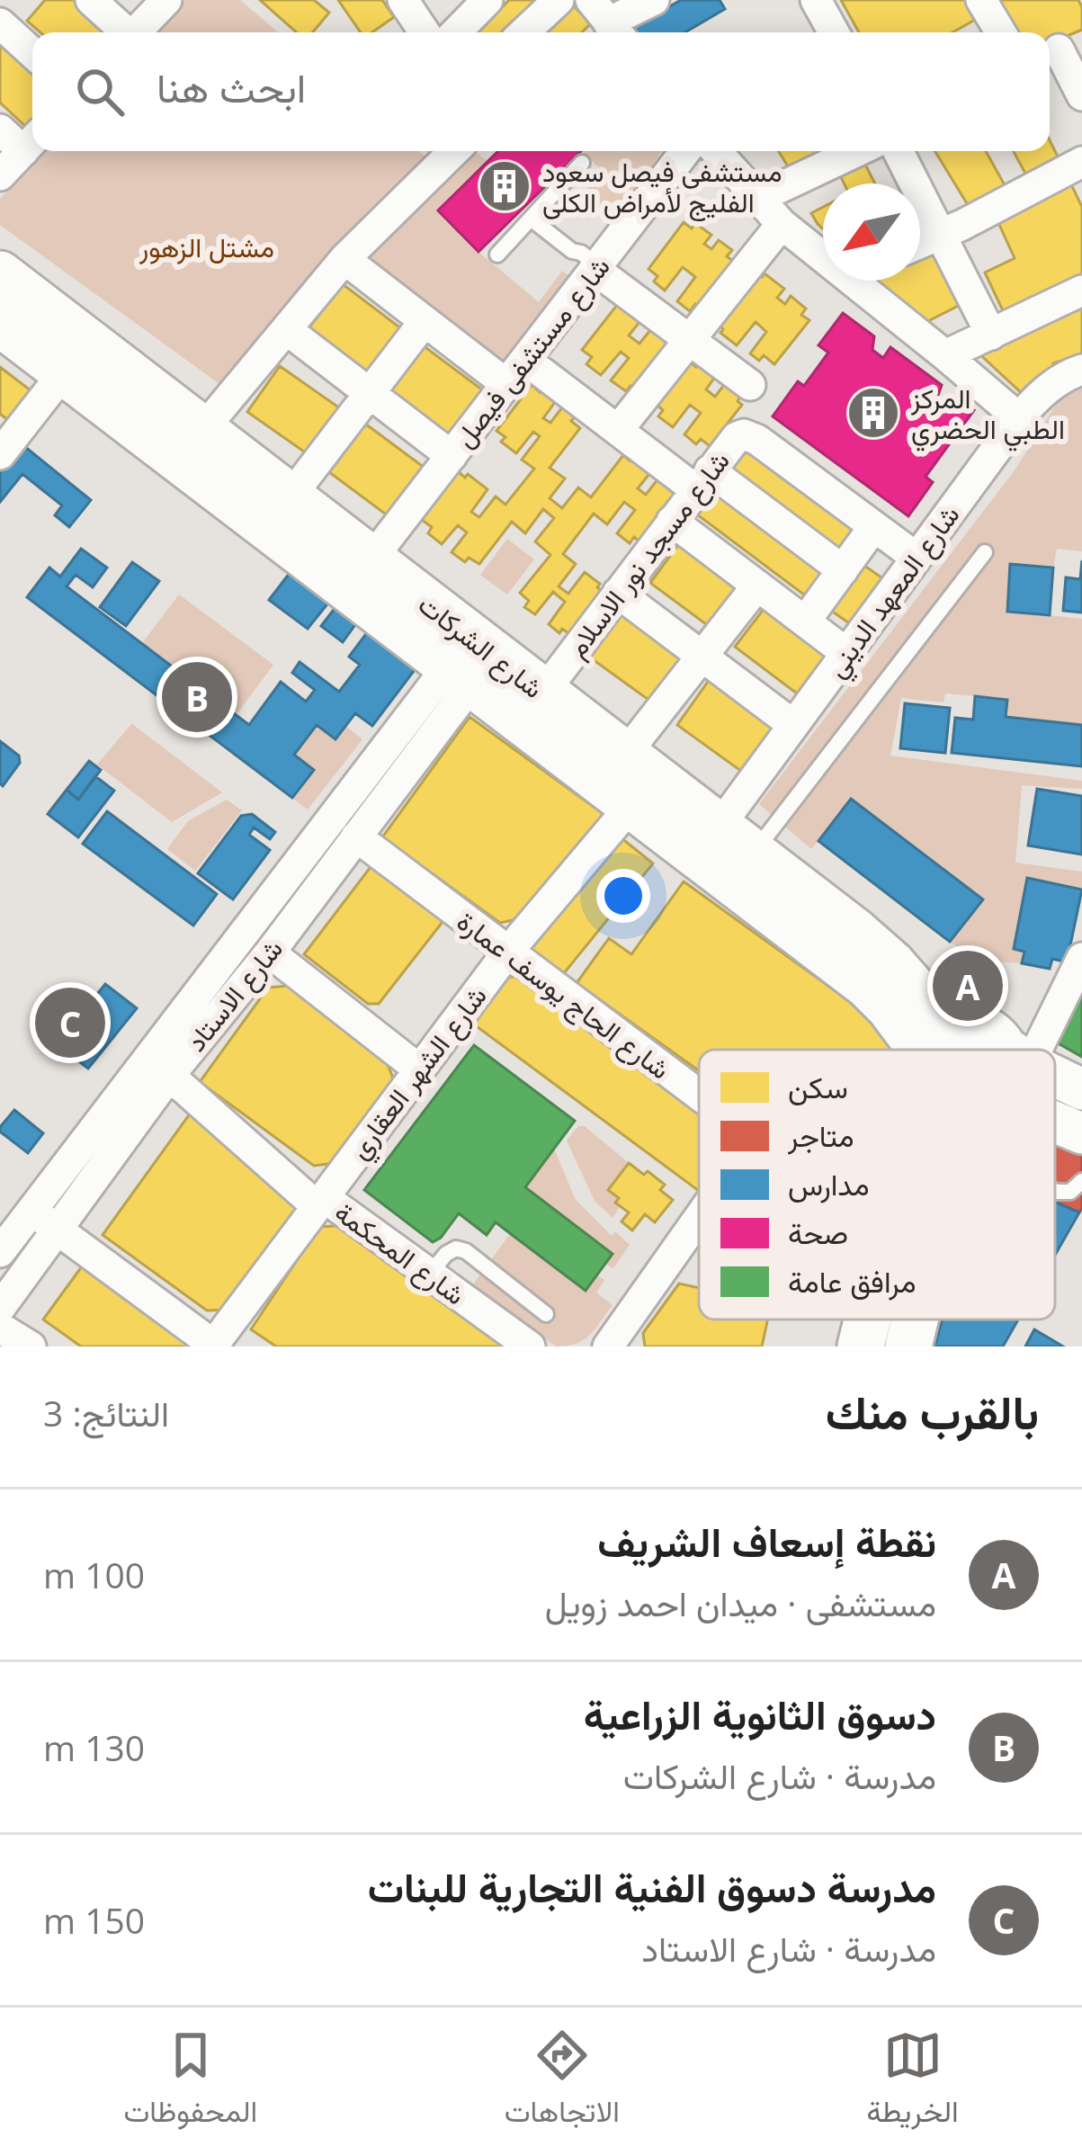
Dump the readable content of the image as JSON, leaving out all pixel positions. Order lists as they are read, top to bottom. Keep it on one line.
{"streets":{"main road":["شارع الشركات"],"street":["شارع مستشفى فيصل","شارع مسجد نور الاسلام","شارع المعهد الديني","شارع الاستاد","شارع الحاج يوسف عمارة","شارع الشهر العقاري","شارع المحكمة"]},"crossings":[["شارع مستشفى فيصل","شارع الشركات"],["شارع مسجد نور الاسلام","شارع المعهد الديني"],["شارع مسجد نور الاسلام","شارع الشركات"],["شارع المعهد الديني","شارع الشركات"],["شارع الشركات","شارع الاستاد"],["شارع الشركات","شارع الشهر العقاري"],["شارع الاستاد","شارع الحاج يوسف عمارة"],["شارع الاستاد","شارع المحكمة"],["شارع الحاج يوسف عمارة","شارع الشهر العقاري"],["شارع الشهر العقاري","شارع المحكمة"]],"parks":["مشتل الزهور"],"places":{"building":["مستشفى فيصل سعود الفليج لأمراض الكلى","المركز الطبي الحضري"]},"legend":["سكن","متاجر","مدارس","صحة","مرافق عامة"],"north":"bottom left","page":{"search":"ابحث هنا","pins":["B","A","C"],"heading":["بالقرب منك","النتائج: 3"],"list":[{"mark":"A","name":"نقطة إسعاف الشريف","note":"مستشفى · ميدان احمد زويل","value":"100 m"},{"mark":"B","name":"دسوق الثانوية الزراعية","note":"مدرسة · شارع الشركات","value":"130 m"},{"mark":"C","name":"مدرسة دسوق الفنية التجارية للبنات","note":"مدرسة · شارع الاستاد","value":"150 m"}],"nav":["الخريطة","الاتجاهات","المحفوظات"]}}
